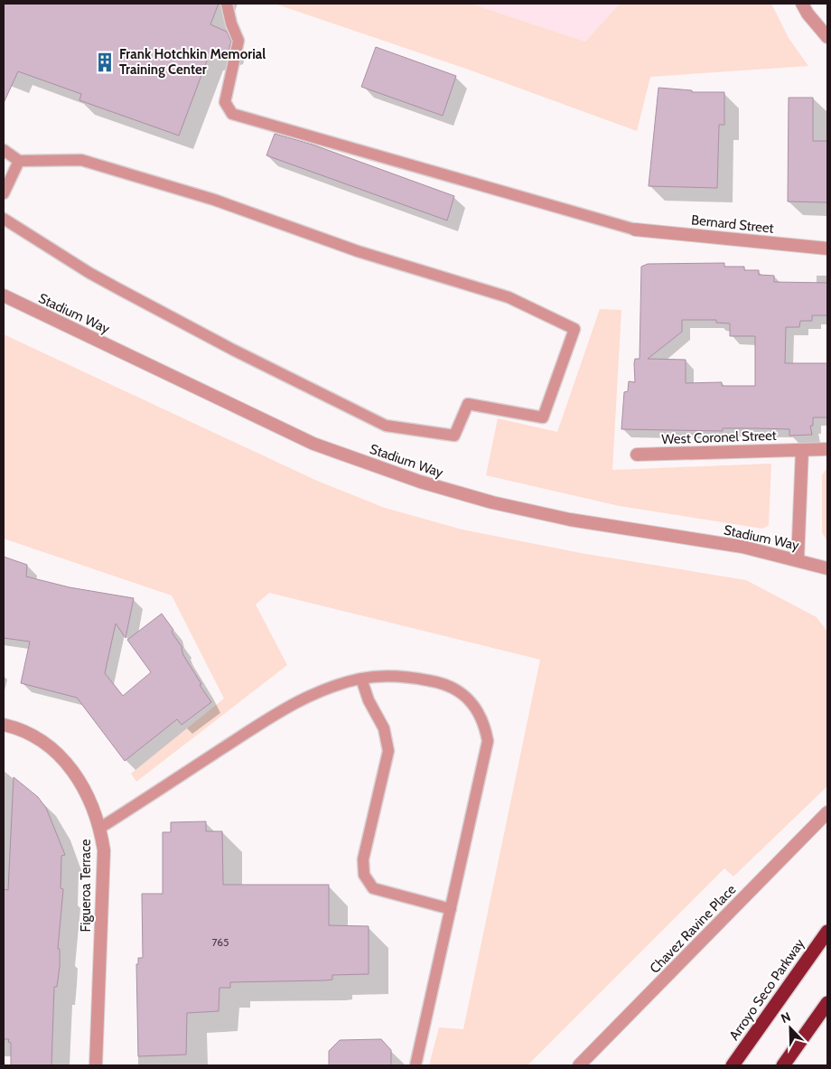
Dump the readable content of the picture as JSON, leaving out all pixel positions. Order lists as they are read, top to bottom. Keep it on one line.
{"streets":{"highway":["Arroyo Seco Parkway"],"street":["Bernard Street","Stadium Way","West Coronel Street","Figueroa Terrace","Chavez Ravine Place"]},"places":{"building":["Frank Hotchkin Memorial Training Center"]},"house_numbers":["765"],"north":"top left"}
